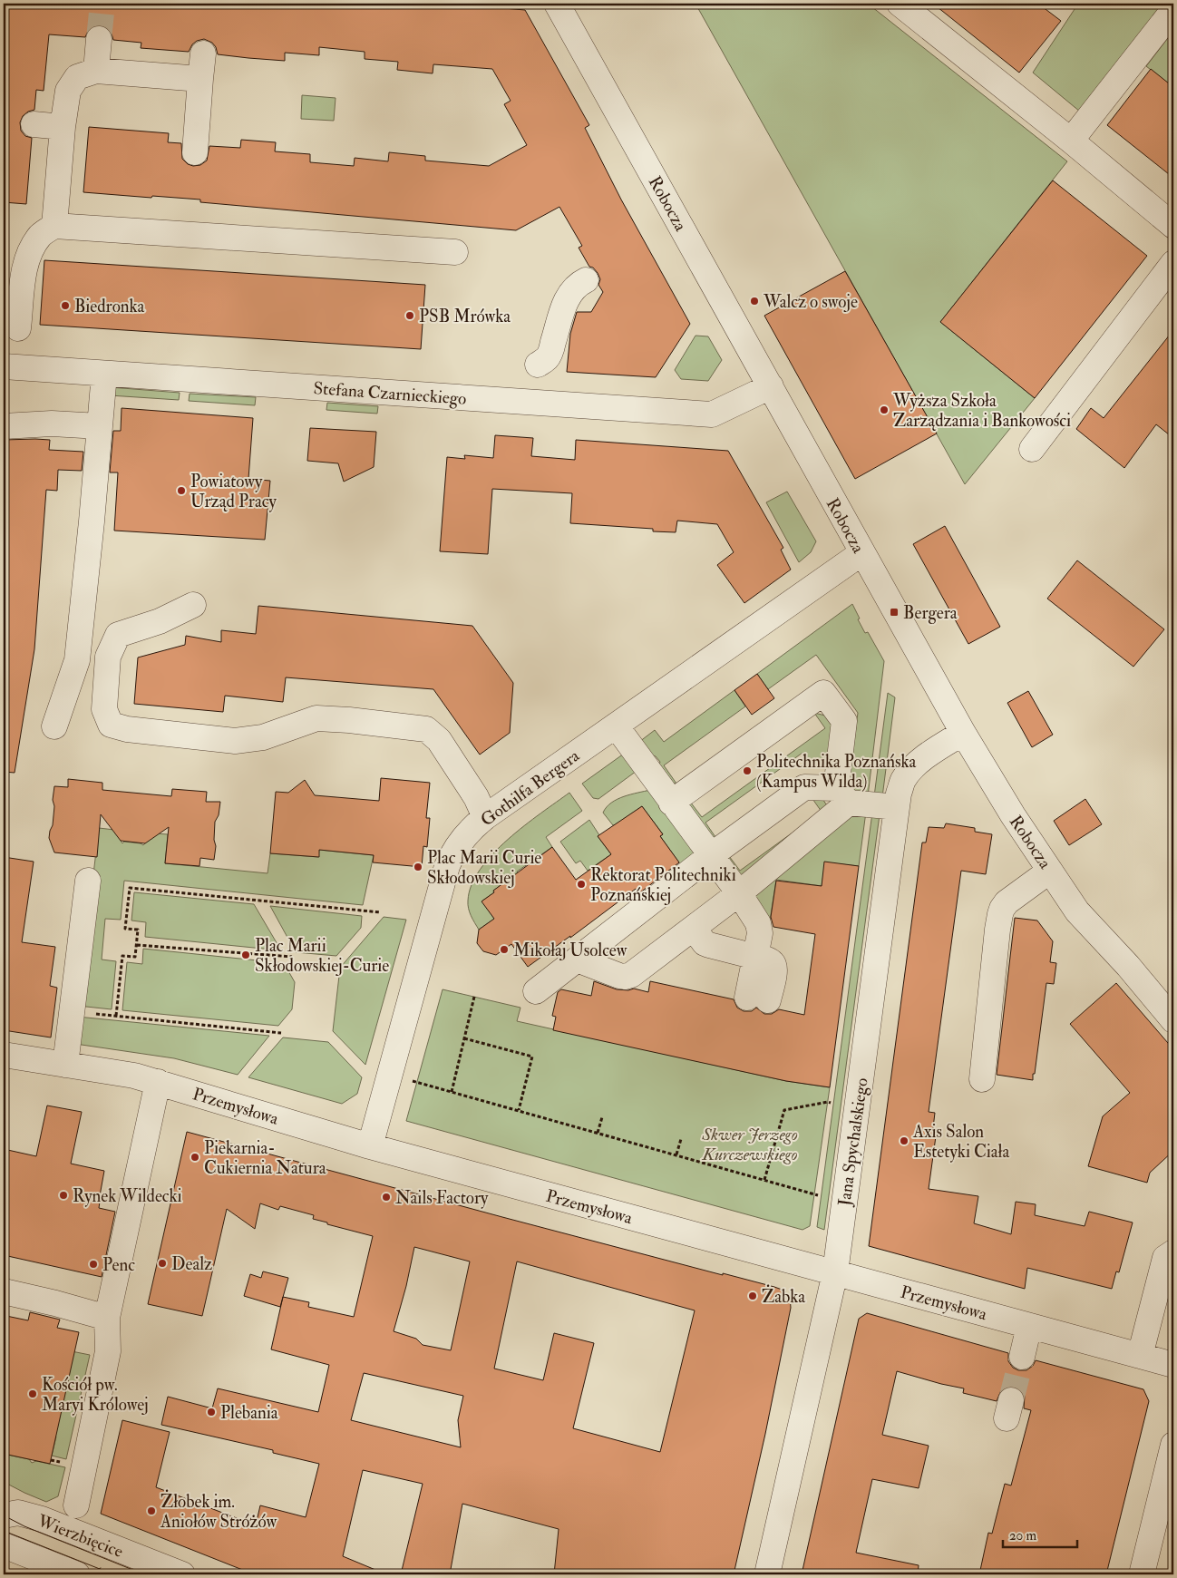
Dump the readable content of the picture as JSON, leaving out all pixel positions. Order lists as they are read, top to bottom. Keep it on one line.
{"streets":{"street":["Robocza","Stefana Czarnieckiego","Gothilfa Bergera","Przemysłowa","Jana Spychalskiego","Wierzbięcice"]},"crossings":[["Robocza","Stefana Czarnieckiego"],["Robocza","Gothilfa Bergera"],["Robocza","Jana Spychalskiego"],["Gothilfa Bergera","Przemysłowa"],["Przemysłowa","Jana Spychalskiego"]],"parks":["Skwer Jerzego Kurczewskiego"],"places":{"other":["Walcz o swoje","Biedronka","PSB Mrówka","Wyższa Szkoła Zarządzania i Bankowości","Powiatowy Urząd Pracy","Politechnika Poznańska (Kampus Wilda)","Plac Marii Curie Skłodowskiej","Rektorat Politechniki Poznańskiej","Mikołaj Usolcew","Plac Marii Skłodowskiej-Curie","Axis Salon Estetyki Ciała","Piekarnia- Cukiernia Natura","Rynek Wildecki","Nails Factory","Dealz","Penc","Żabka","Kościół pw. Maryi Królowej","Plebania","Żłobek im. Aniołów Stróżów"],"transit":["Bergera"]},"scale_bar":"20 m"}
